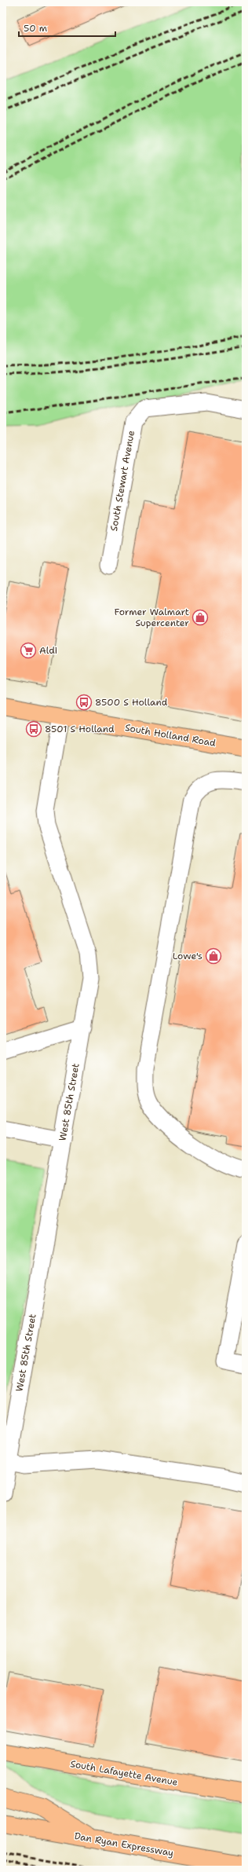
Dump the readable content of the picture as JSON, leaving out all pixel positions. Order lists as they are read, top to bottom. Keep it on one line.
{"streets":{"main road":["South Holland Road","South Lafayette Avenue","Dan Ryan Expressway"],"street":["South Stewart Avenue","West 85th Street"]},"crossings":[["South Holland Road","West 85th Street"]],"places":{"shop":["Former Walmart Supercenter","Lowe's"],"supermarket":["Aldi"],"bus stop":["8500 S Holland","8501 S Holland"]},"scale_bar":"50 m"}
